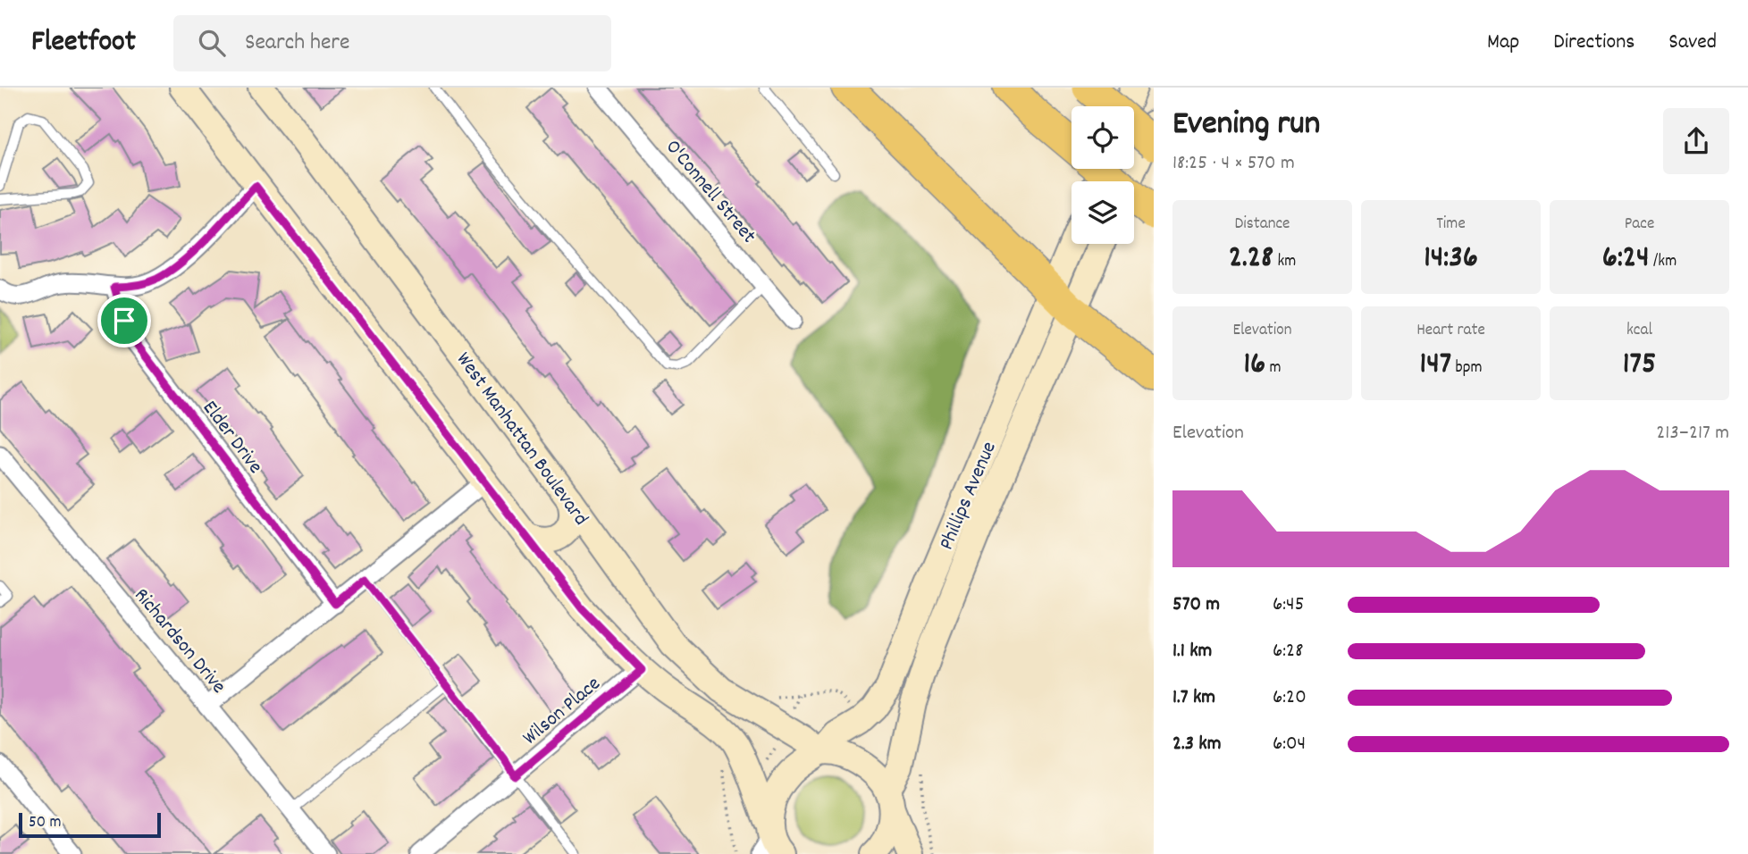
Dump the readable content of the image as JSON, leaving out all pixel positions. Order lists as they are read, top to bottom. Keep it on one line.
{"streets":{"main road":["West Manhattan Boulevard","Phillips Avenue"],"street":["O'Connell Street","Elder Drive","Richardson Drive","Wilson Place"]},"crossings":[["West Manhattan Boulevard","Phillips Avenue"]],"scale_bar":"50 m","page":{"header":"Fleetfoot","search":"Search here","nav":["Map","Directions","Saved"],"heading":["Evening run","18:25 · 4 × 570 m"],"stats":[["Distance","2.28 km"],["Time","14:36"],["Pace","6:24 /km"],["Elevation","16 m"],["Heart rate","147 bpm"],["kcal","175"]],"chart":["Elevation","213–217 m"],"list":[{"name":"570 m","note":"6:45"},{"name":"1.1 km","note":"6:28"},{"name":"1.7 km","note":"6:20"},{"name":"2.3 km","note":"6:04"}],"scale":"50 m"}}
